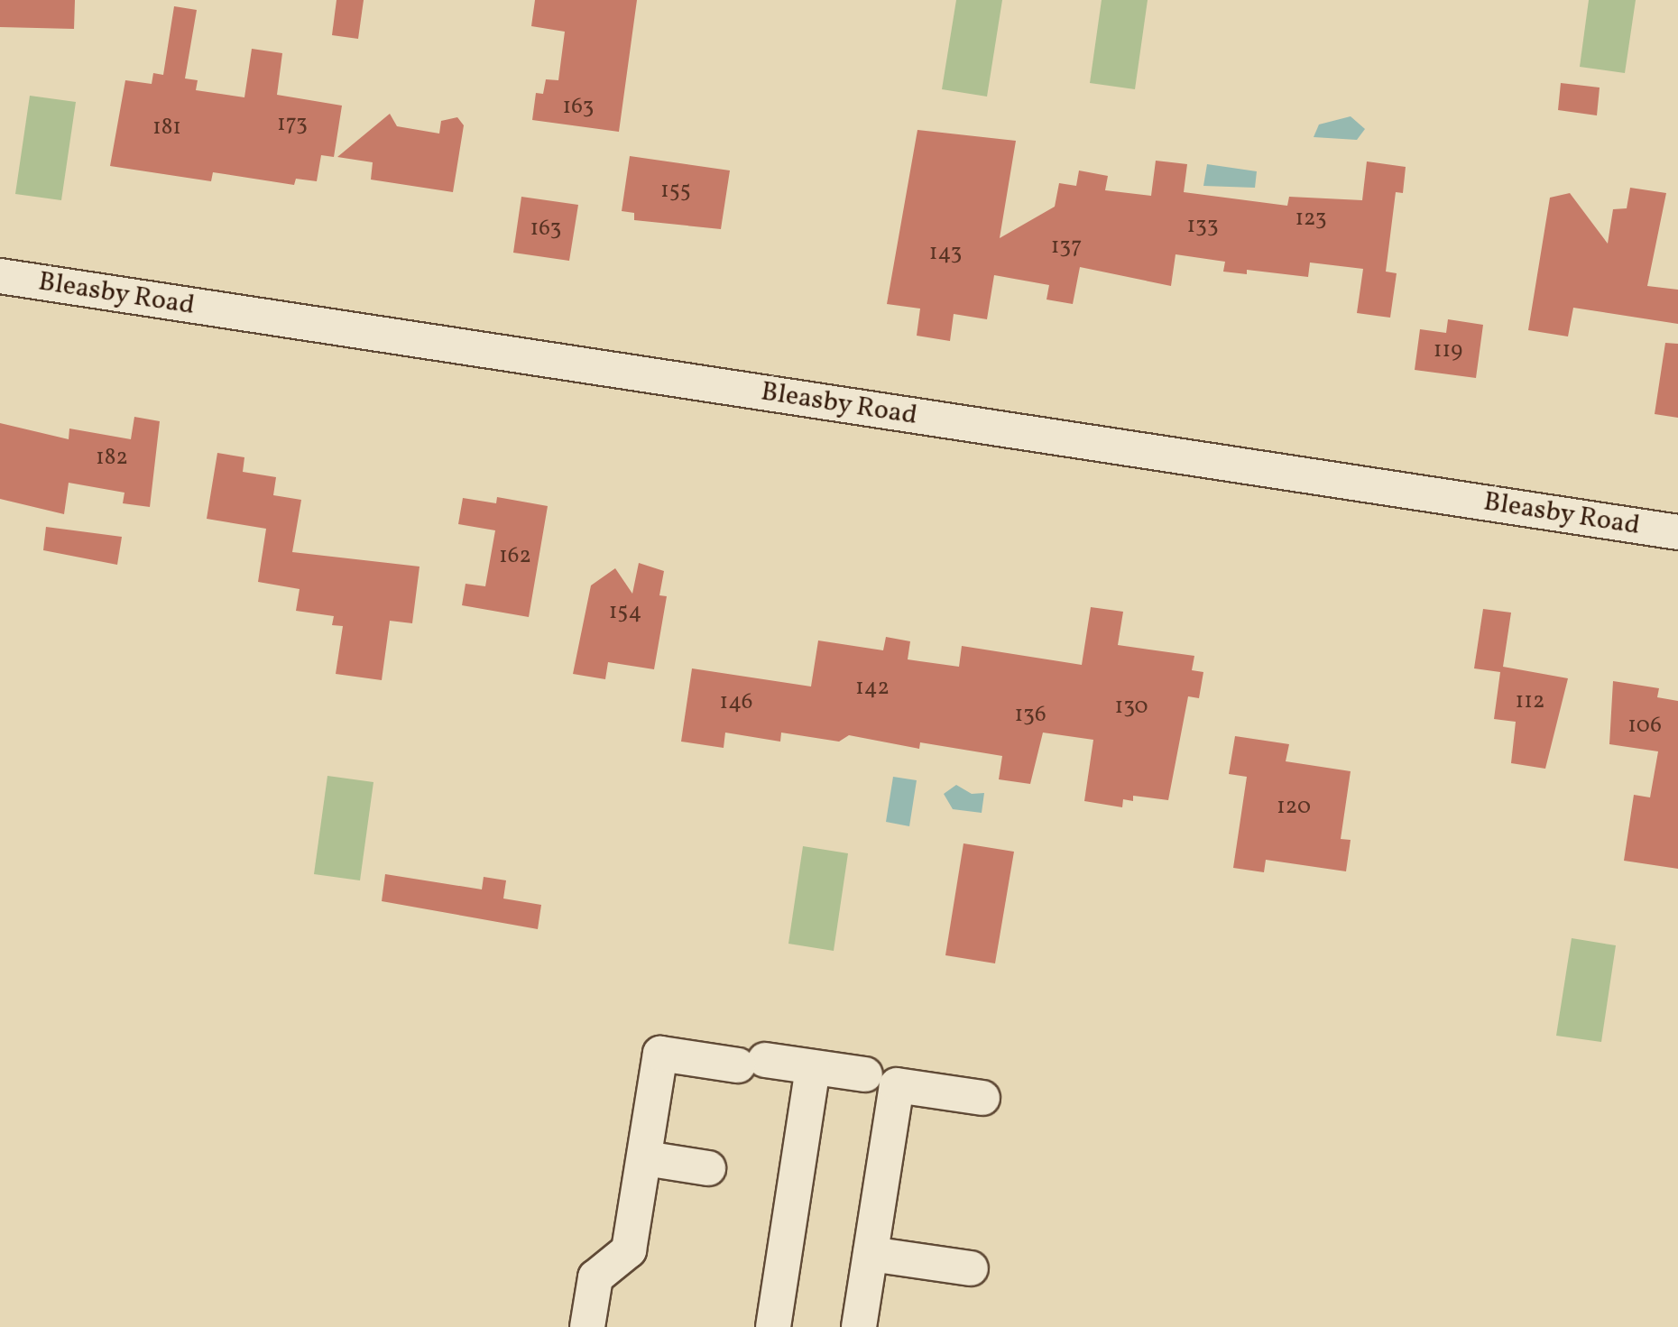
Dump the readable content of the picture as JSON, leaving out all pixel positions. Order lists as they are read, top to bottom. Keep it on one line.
{"streets":{"street":["Bleasby Road"]},"house_numbers":["163","173","181","155","123","133","163","137","143","119","182","162","154","142","112","146","130","136","106","120"]}
